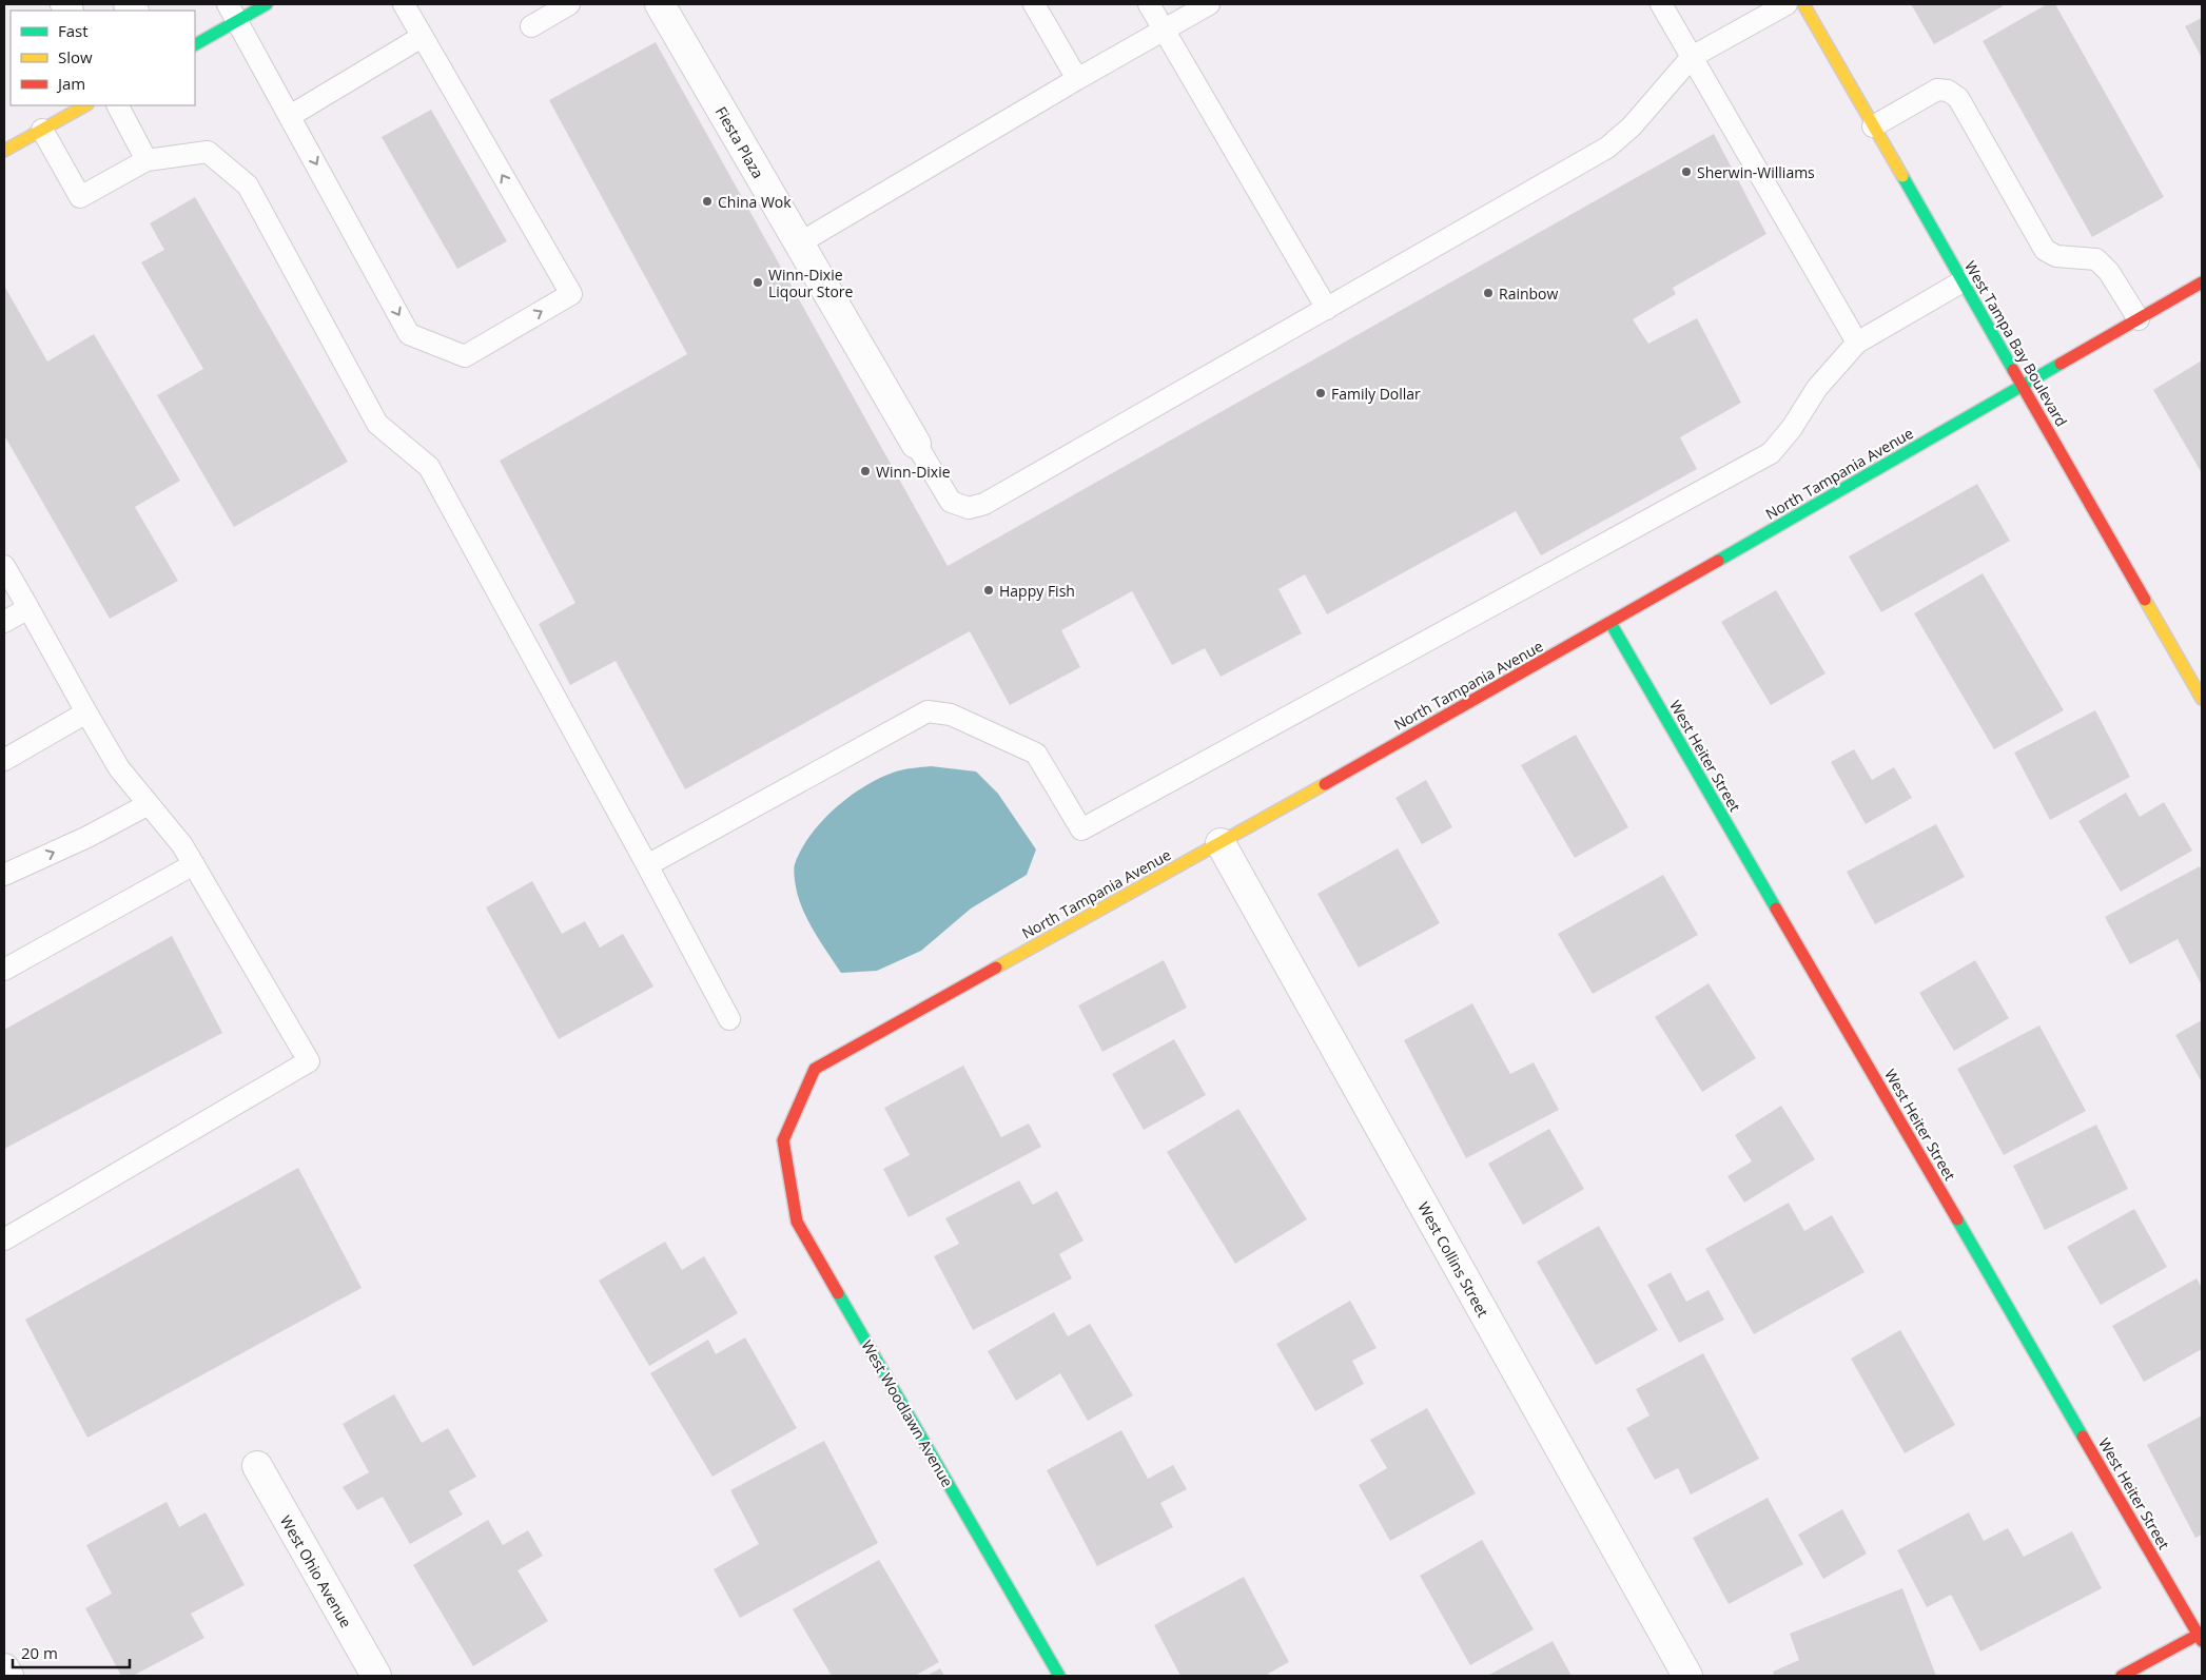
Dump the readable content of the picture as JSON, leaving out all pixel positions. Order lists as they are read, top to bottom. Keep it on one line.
{"streets":{"street":["Fiesta Plaza","West Tampa Bay Boulevard","North Tampania Avenue","West Heiter Street","West Collins Street","West Woodlawn Avenue","West Ohio Avenue"]},"crossings":[["West Tampa Bay Boulevard","North Tampania Avenue"],["North Tampania Avenue","West Heiter Street"],["North Tampania Avenue","West Collins Street"],["North Tampania Avenue","West Woodlawn Avenue"]],"places":["Sherwin-Williams","China Wok","Winn-Dixie Liqour Store","Rainbow","Family Dollar","Winn-Dixie","Happy Fish"],"legend":["Fast","Slow","Jam"],"scale_bar":"20 m"}
